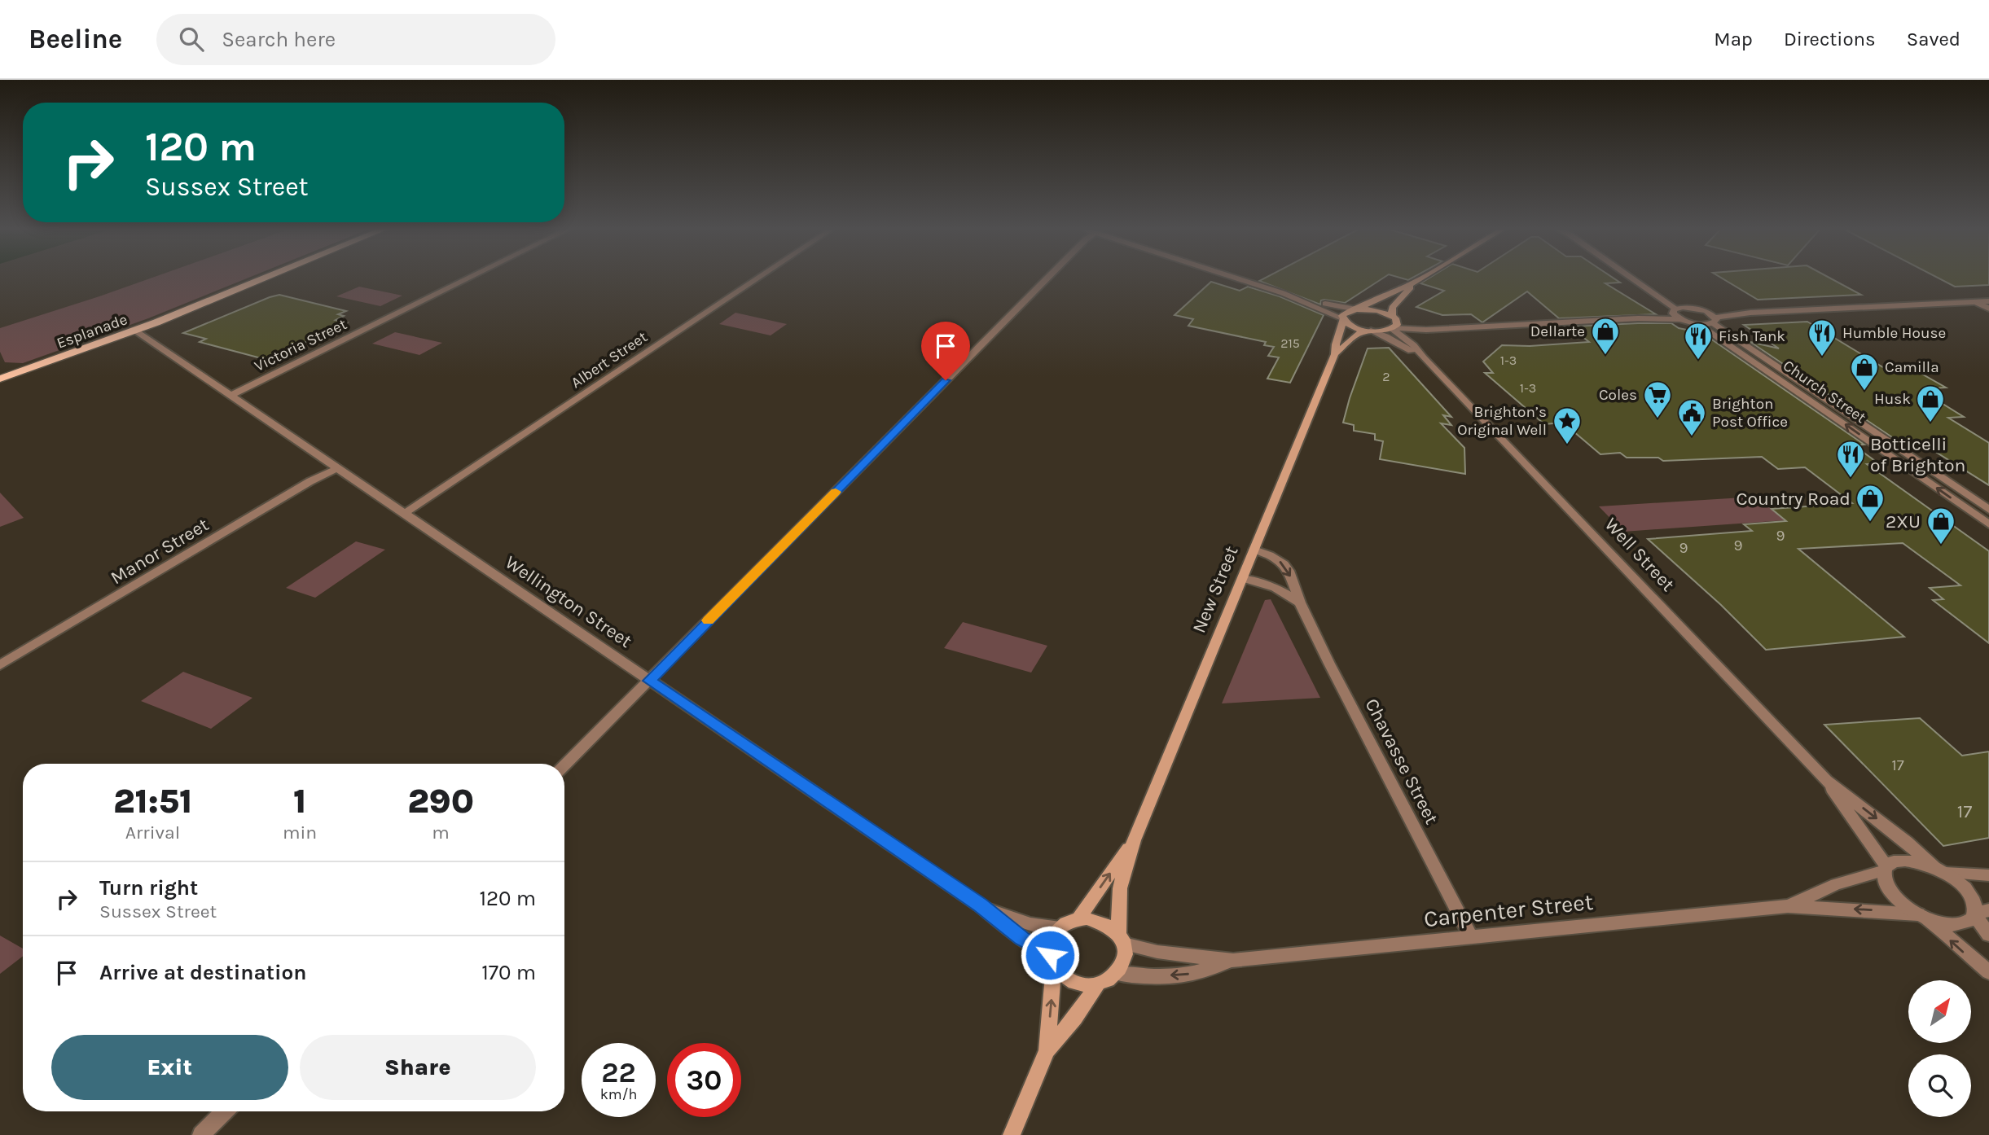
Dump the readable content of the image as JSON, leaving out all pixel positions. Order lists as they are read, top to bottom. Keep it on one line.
{"streets":{"main road":["Esplanade","New Street"],"street":["Victoria Street","Albert Street","Church Street","Manor Street","Well Street","Wellington Street","Chavasse Street","Carpenter Street"]},"crossings":[["Esplanade","Wellington Street"],["Victoria Street","Wellington Street"],["Albert Street","Wellington Street"],["Manor Street","Wellington Street"],["Well Street","New Street"],["Well Street","Carpenter Street"],["New Street","Wellington Street"],["New Street","Chavasse Street"],["New Street","Carpenter Street"],["Wellington Street","Carpenter Street"],["Chavasse Street","Carpenter Street"]],"places":{"shop":["Dellarte","Camilla","Husk","Country Road","2XU"],"restaurant":["Humble House","Fish Tank","Botticelli of Brighton"],"supermarket":["Coles"],"public building":["Brighton Post Office"],"place":["Brighton’s Original Well"]},"house_numbers":["215","1-3","2","1-3","9","9","9","17","17"],"north":"top right","page":{"header":"Beeline","search":"Search here","nav":["Map","Directions","Saved"],"turn":["120 m","Sussex Street"],"eta":["21:51","Arrival","1","min","290","m"],"list":[{"name":"Turn right","note":"Sussex Street","value":"120 m"},{"name":"Arrive at destination","value":"170 m"}],"buttons":["Exit","Share"],"speed":"22 km/h","limit":"30"}}
